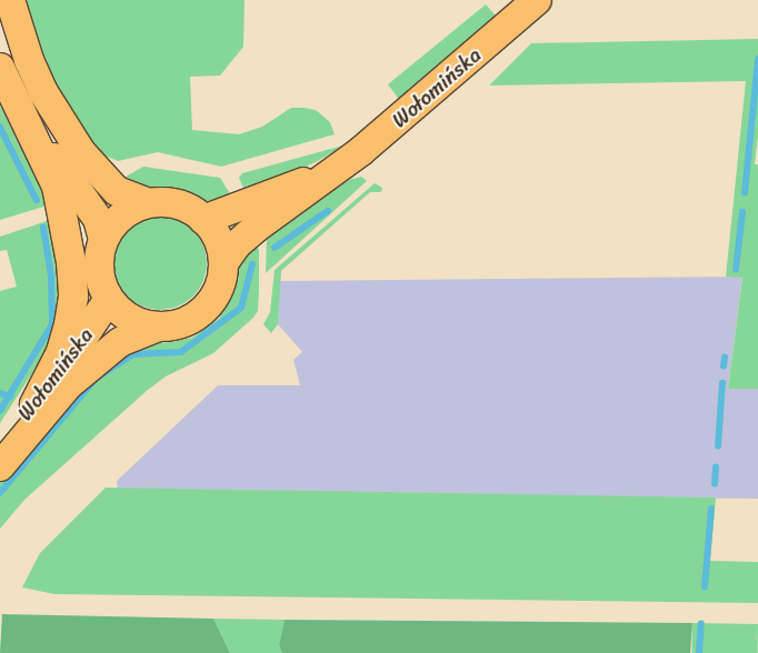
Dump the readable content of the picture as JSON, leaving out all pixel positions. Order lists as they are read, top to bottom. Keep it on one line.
{"streets":{"main road":["Wołomińska"]}}
